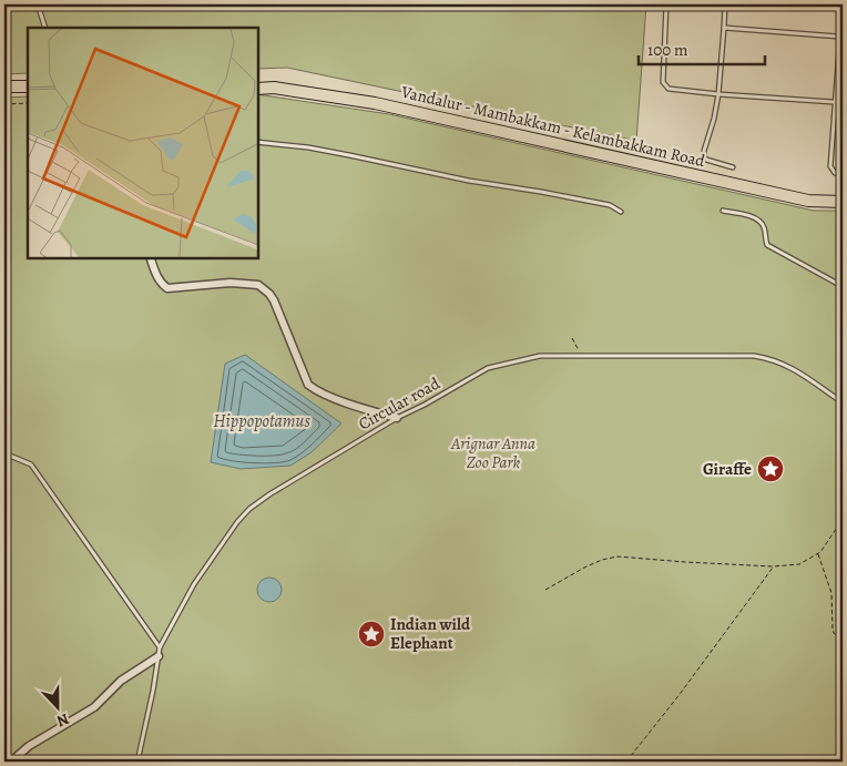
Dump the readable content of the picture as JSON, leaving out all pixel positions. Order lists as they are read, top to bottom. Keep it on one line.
{"streets":{"main road":["Vandalur - Mambakkam - Kelambakkam Road"],"lane":["Circular road"]},"water":["Hippopotamus"],"parks":["Arignar Anna Zoo Park"],"places":{"place":["Giraffe","Indian wild Elephant"]},"scale_bar":"100 m","north":"bottom"}
